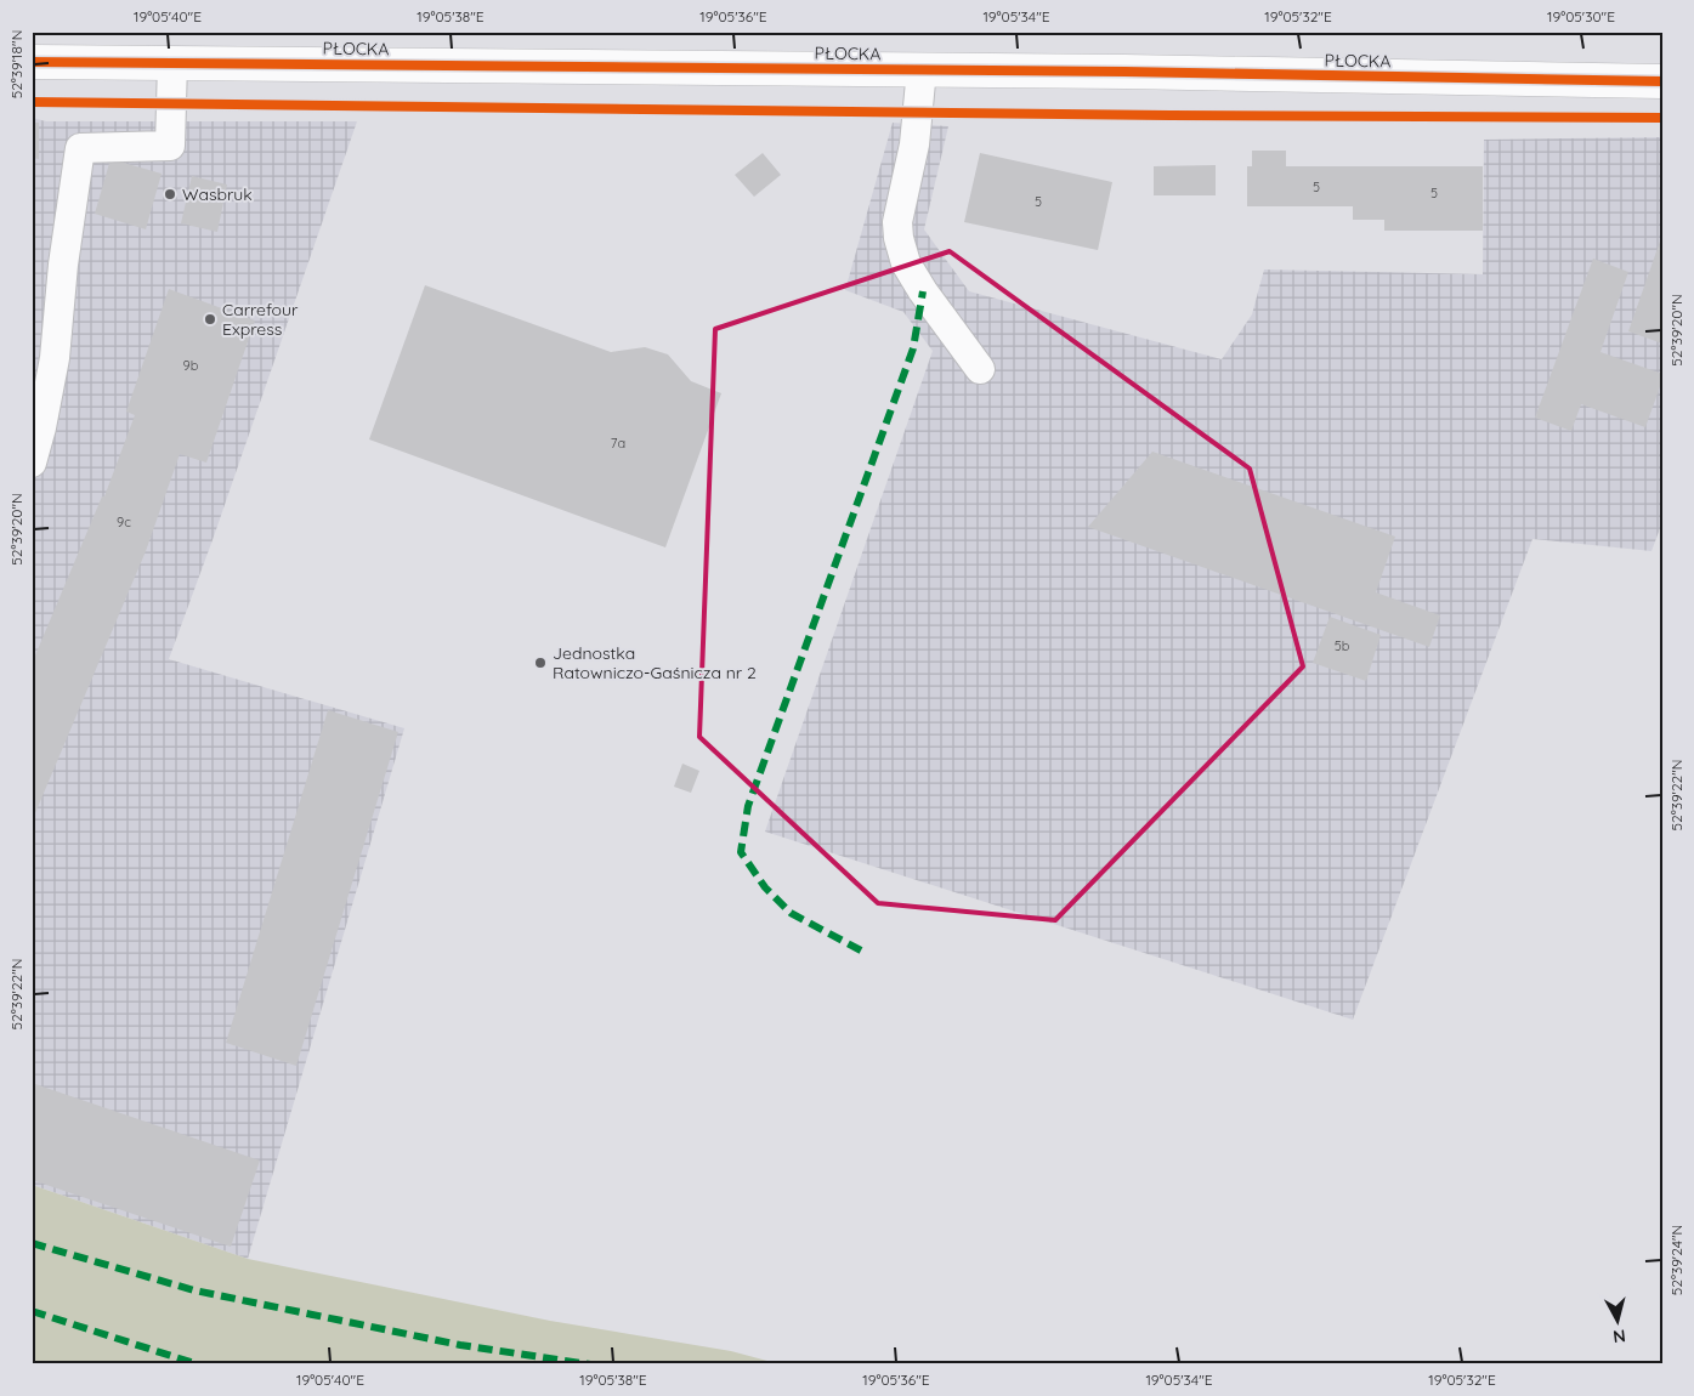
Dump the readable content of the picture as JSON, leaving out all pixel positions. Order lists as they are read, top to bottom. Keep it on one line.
{"streets":{"street":["PŁOCKA"]},"places":["Wasbruk","Carrefour Express","Jednostka Ratowniczo-Gaśnicza nr 2"],"house_numbers":["5","5","5","9b","7a","9c","5b"],"north":"bottom","coordinates":["19°05'40\"E","19°05'38\"E","19°05'36\"E","19°05'34\"E","19°05'32\"E","19°05'30\"E","52°39'18\"N","52°39'20\"N","52°39'22\"N","52°39'24\"N"]}
